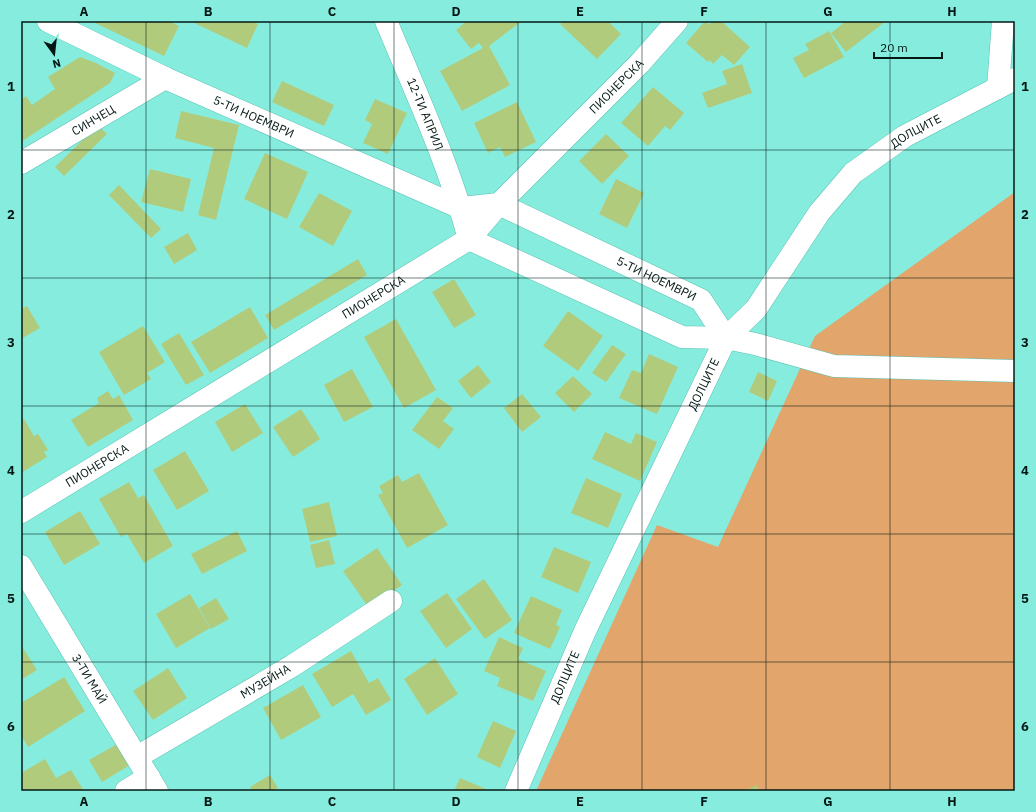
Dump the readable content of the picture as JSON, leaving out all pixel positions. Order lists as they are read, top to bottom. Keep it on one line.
{"streets":{"street":["ПИОНЕРСКА","12-ТИ АПРИЛ","5-ТИ НОЕМВРИ","СИНЧЕЦ","ДОЛЦИТЕ","3-ТИ МАЙ","МУЗЕЙНА"]},"crossings":[["ПИОНЕРСКА","5-ТИ НОЕМВРИ"],["12-ТИ АПРИЛ","5-ТИ НОЕМВРИ"],["5-ТИ НОЕМВРИ","СИНЧЕЦ"],["5-ТИ НОЕМВРИ","ДОЛЦИТЕ"],["3-ТИ МАЙ","МУЗЕЙНА"]],"scale_bar":"20 m","north":"bottom","grid":{"columns":["A","B","C","D","E","F","G","H"],"rows":["1","2","3","4","5","6"]}}
